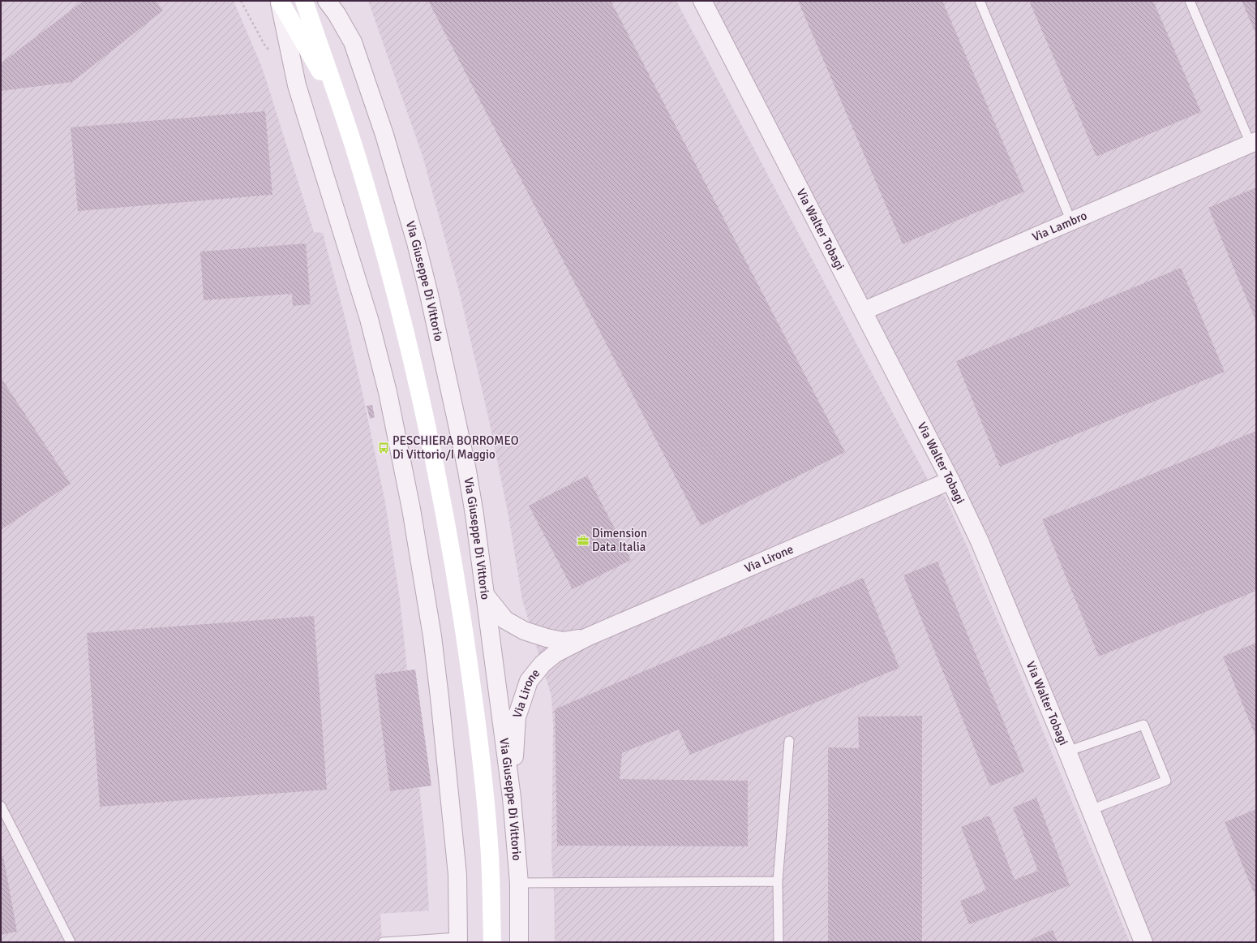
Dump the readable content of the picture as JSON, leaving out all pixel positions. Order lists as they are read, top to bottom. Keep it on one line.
{"streets":{"main road":["Via Giuseppe Di Vittorio"],"street":["Via Lambro","Via Walter Tobagi","Via Lirone"]},"crossings":[["Via Lambro","Via Walter Tobagi"],["Via Walter Tobagi","Via Lirone"],["Via Giuseppe Di Vittorio","Via Lirone"]],"places":{"bus stop":["PESCHIERA BORROMEO Di Vittorio/I Maggio"],"office":["Dimension Data Italia"]}}
